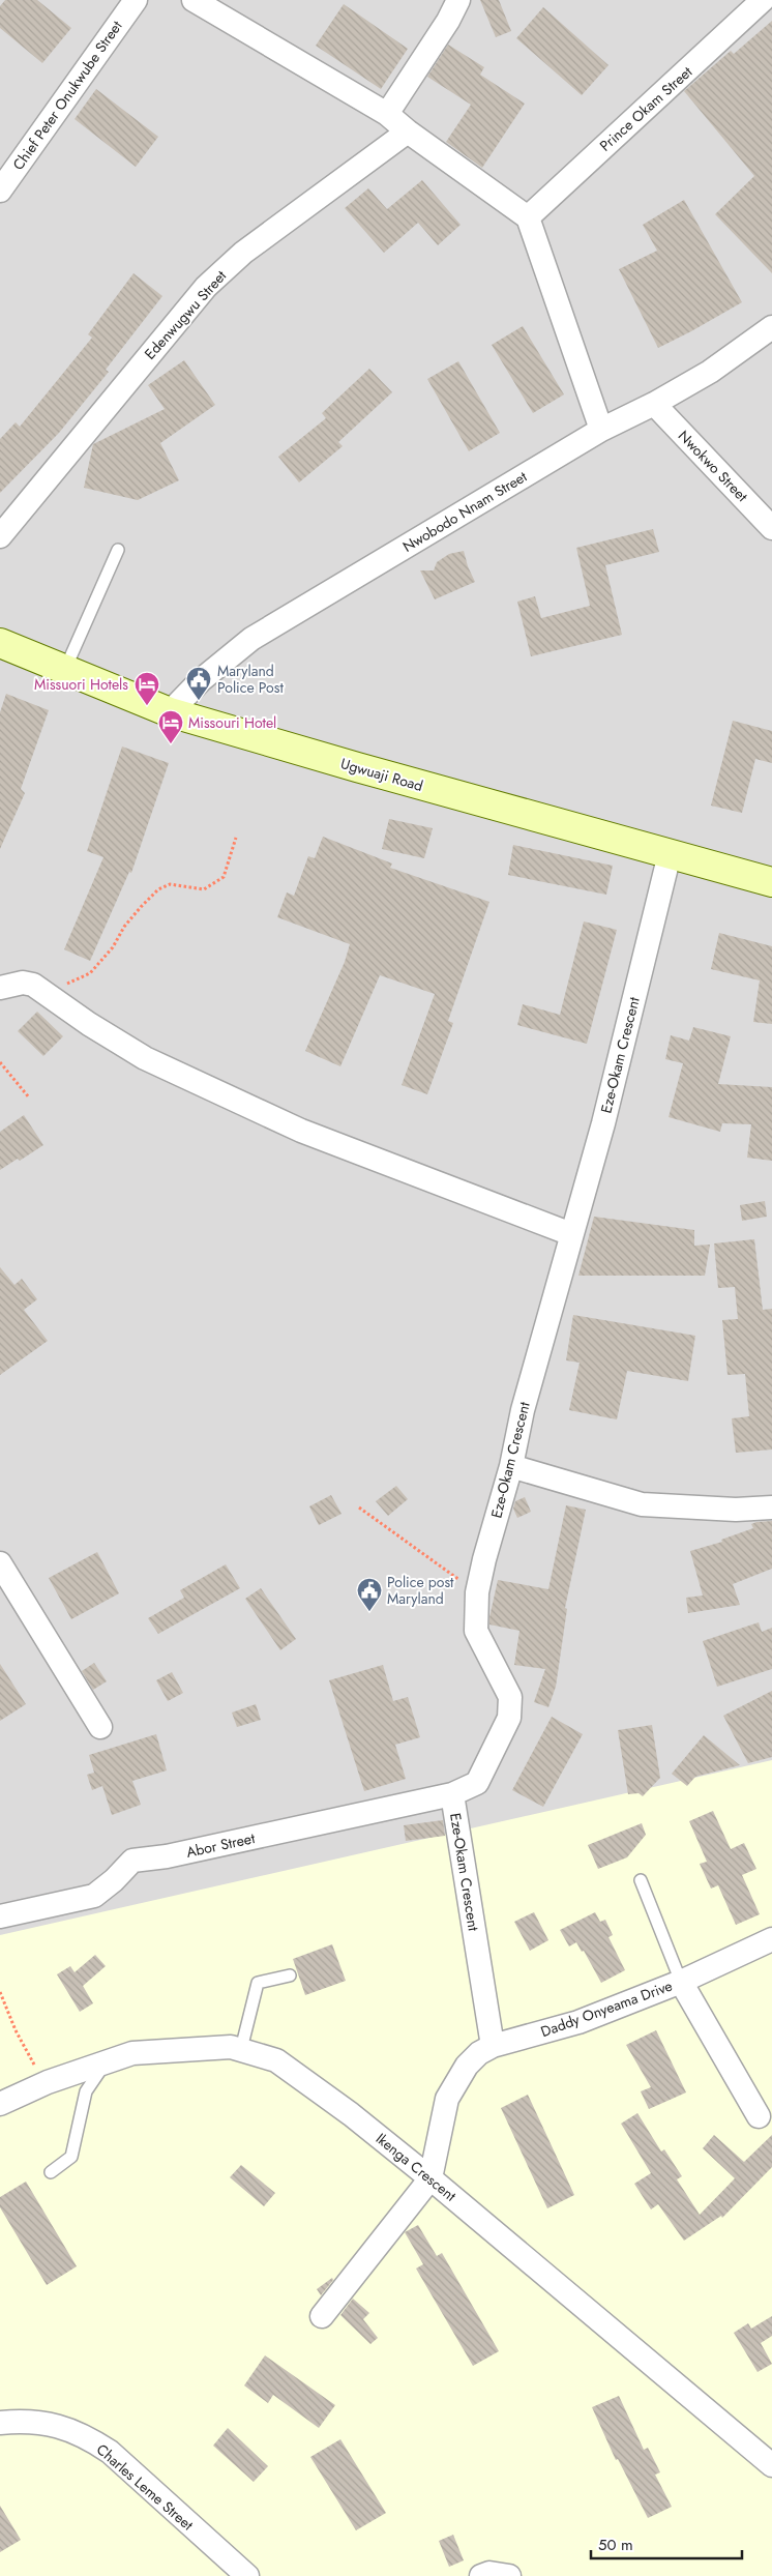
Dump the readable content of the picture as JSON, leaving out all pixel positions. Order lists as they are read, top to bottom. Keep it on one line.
{"streets":{"main road":["Ugwuaji Road"],"street":["Chief Peter Onukwube Street","Prince Okam Street","Edenwugwu Street","Nwokwo Street","Nwobodo Nnam Street","Eze-Okam Crescent","Abor Street","Daddy Onyeama Drive","Ikenga Crescent","Charles Leme Street"]},"crossings":[["Nwokwo Street","Nwobodo Nnam Street"],["Nwobodo Nnam Street","Ugwuaji Road"],["Ugwuaji Road","Eze-Okam Crescent"],["Eze-Okam Crescent","Abor Street"],["Eze-Okam Crescent","Daddy Onyeama Drive"],["Daddy Onyeama Drive","Ikenga Crescent"]],"places":{"public building":["Maryland Police Post","Police post Maryland"],"hotel":["Missuori Hotels","Missouri Hotel"]},"scale_bar":"50 m"}
